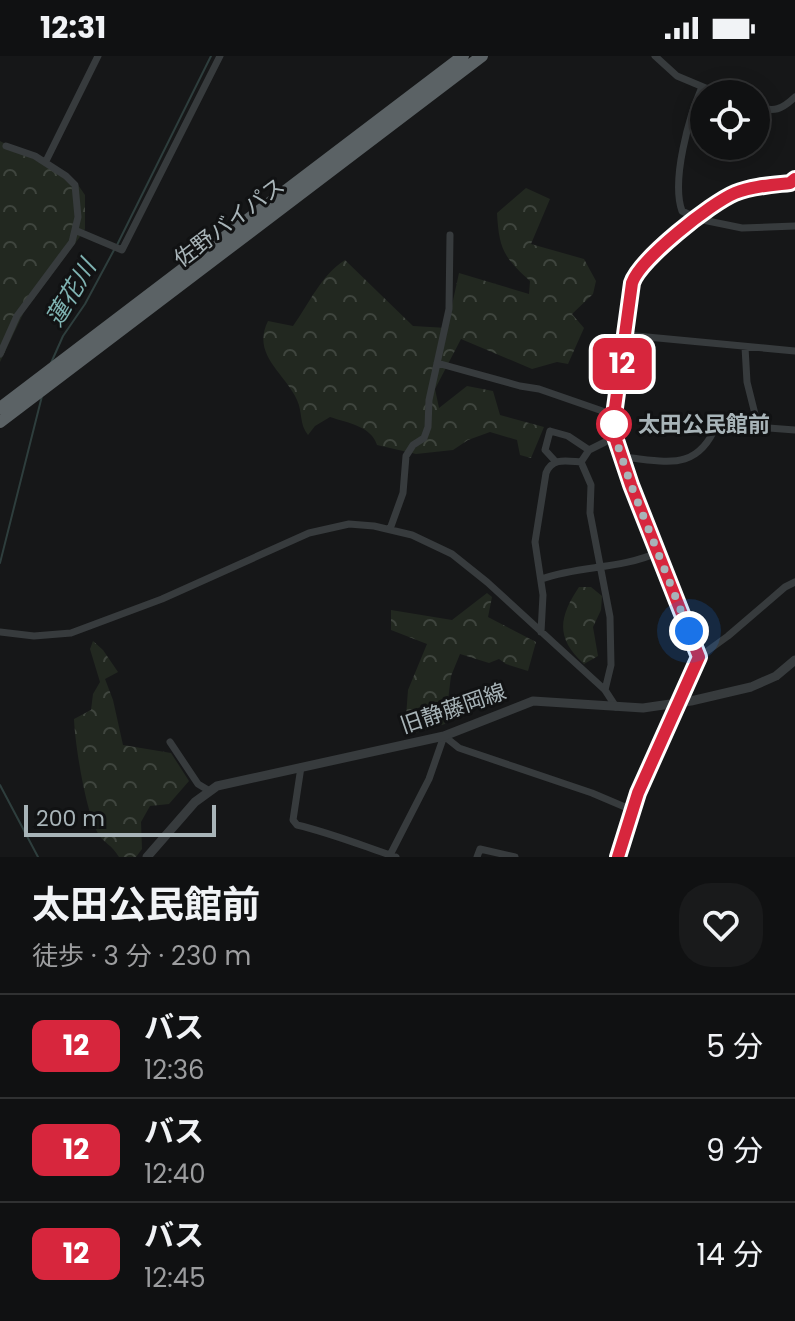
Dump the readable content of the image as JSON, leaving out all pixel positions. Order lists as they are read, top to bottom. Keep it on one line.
{"streets":{"highway":["佐野バイパス"],"street":["旧静藤岡線"]},"water":["蓮花川"],"places":["太田公民館前"],"lines":["bus line 12"],"scale_bar":"200 m","page":{"status":"12:31","on_map":"12","scale":"200 m","heading":["太田公民館前","徒歩 · 3 分 · 230 m"],"list":[{"mark":"12","name":"バス","note":"12:36","value":"5 分"},{"mark":"12","name":"バス","note":"12:40","value":"9 分"},{"mark":"12","name":"バス","note":"12:45","value":"14 分"}]}}
